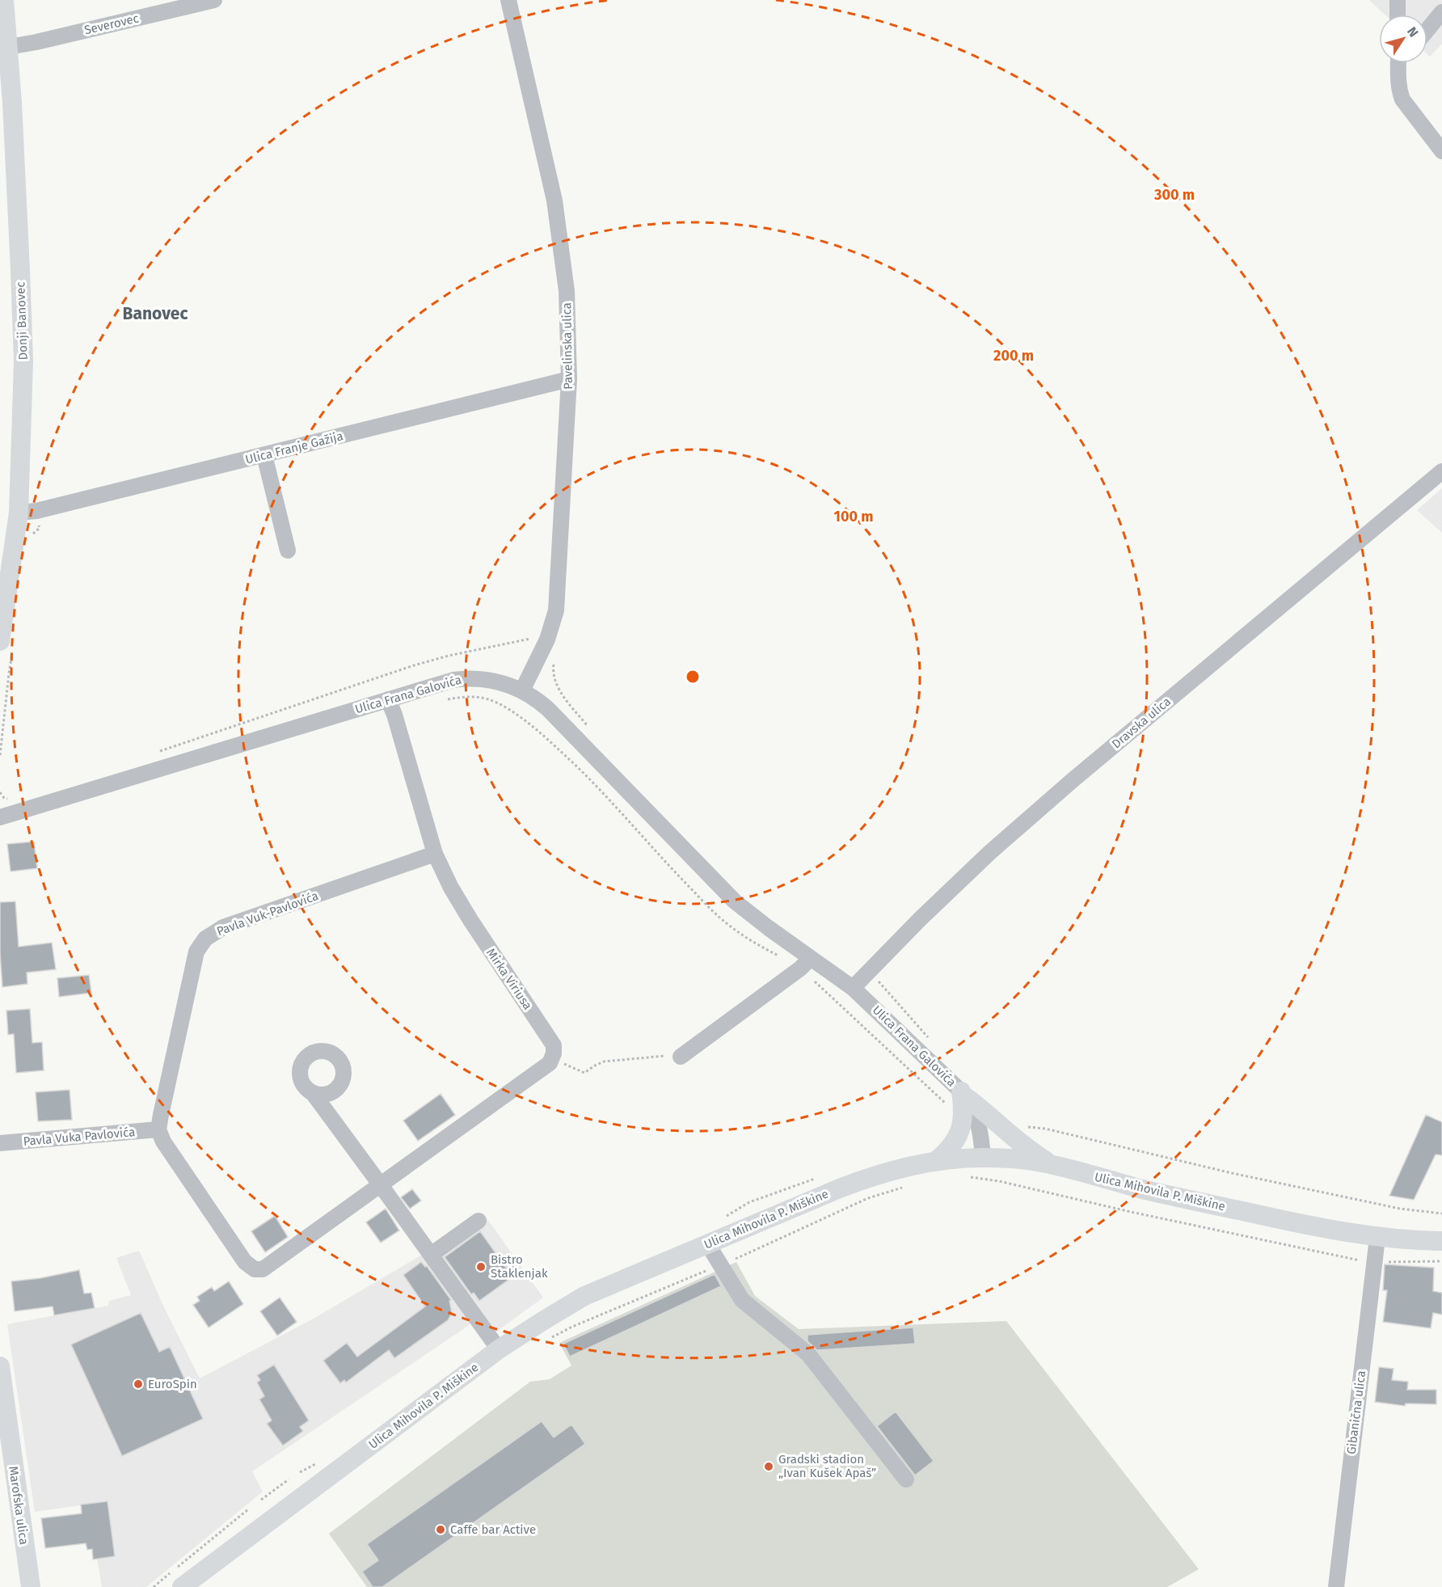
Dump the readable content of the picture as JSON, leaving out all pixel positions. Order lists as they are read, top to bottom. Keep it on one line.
{"streets":{"main road":["Donji Banovec","Ulica Mihovila P. Miškine","Marofska ulica"],"street":["Severovec","Pavelinska ulica","Ulica Franje Gažija","Ulica Frana Galovića","Dravska ulica","Pavla Vuk-Pavlovića","Mirka Viriusa","Pavla Vuka Pavlovića","Gibanična ulica"]},"crossings":[["Severovec","Donji Banovec"],["Donji Banovec","Ulica Franje Gažija"],["Pavelinska ulica","Ulica Franje Gažija"],["Pavelinska ulica","Ulica Frana Galovića"],["Ulica Frana Galovića","Dravska ulica"],["Ulica Frana Galovića","Mirka Viriusa"],["Ulica Frana Galovića","Ulica Mihovila P. Miškine"],["Pavla Vuk-Pavlovića","Mirka Viriusa"],["Pavla Vuk-Pavlovića","Pavla Vuka Pavlovića"],["Mirka Viriusa","Pavla Vuka Pavlovića"],["Ulica Mihovila P. Miškine","Gibanična ulica"]],"districts":["Banovec"],"places":["Bistro Staklenjak","EuroSpin","Gradski stadion „Ivan Kušek Apaš”","Caffe bar Active"],"north":"top right","rings":["300 m","200 m","100 m"]}
